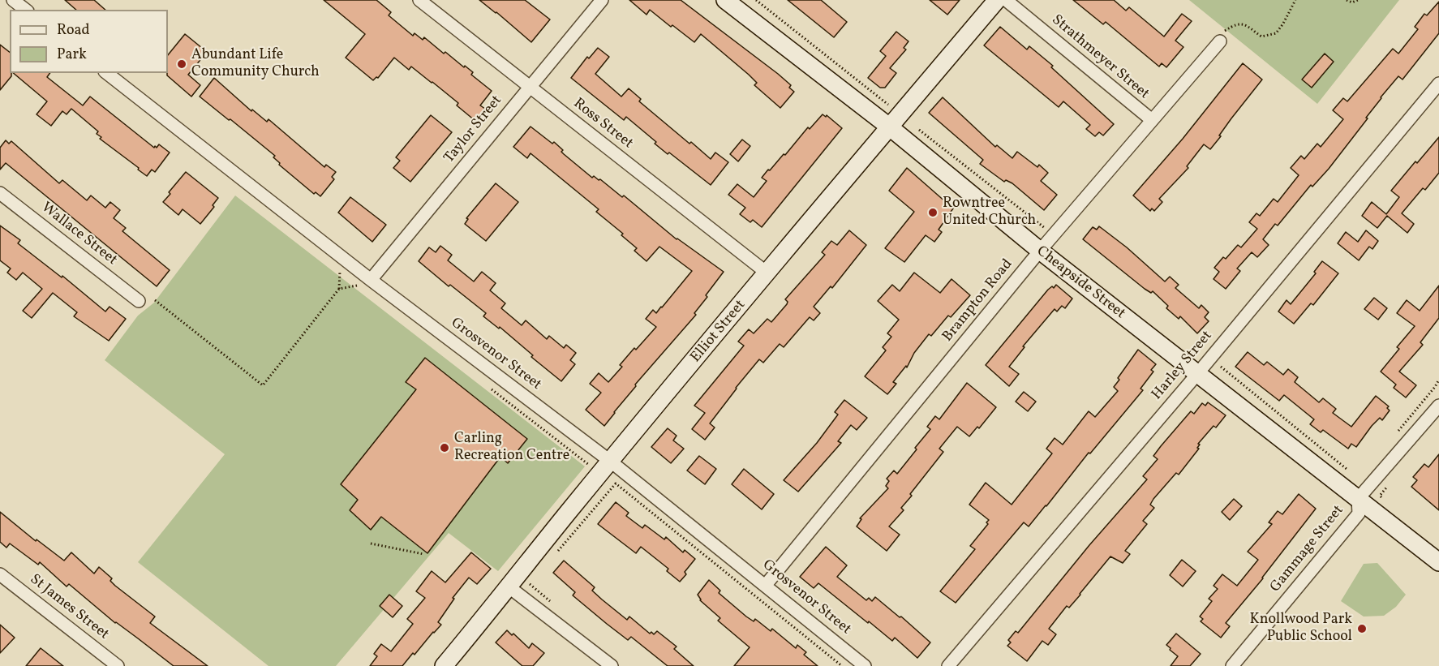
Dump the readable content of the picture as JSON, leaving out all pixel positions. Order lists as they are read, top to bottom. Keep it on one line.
{"streets":{"street":["Strathmeyer Street","Ross Street","Taylor Street","Wallace Street","Cheapside Street","Brampton Road","Elliot Street","Grosvenor Street","Harley Street","Gammage Street","St James Street"]},"crossings":[["Strathmeyer Street","Brampton Road"],["Ross Street","Taylor Street"],["Ross Street","Elliot Street"],["Taylor Street","Grosvenor Street"],["Cheapside Street","Brampton Road"],["Cheapside Street","Elliot Street"],["Cheapside Street","Harley Street"],["Cheapside Street","Gammage Street"],["Brampton Road","Grosvenor Street"],["Elliot Street","Grosvenor Street"]],"places":["Abundant Life Community Church","Rowntree United Church","Carling Recreation Centre","Knollwood Park Public School"],"legend":["Road","Park"]}
